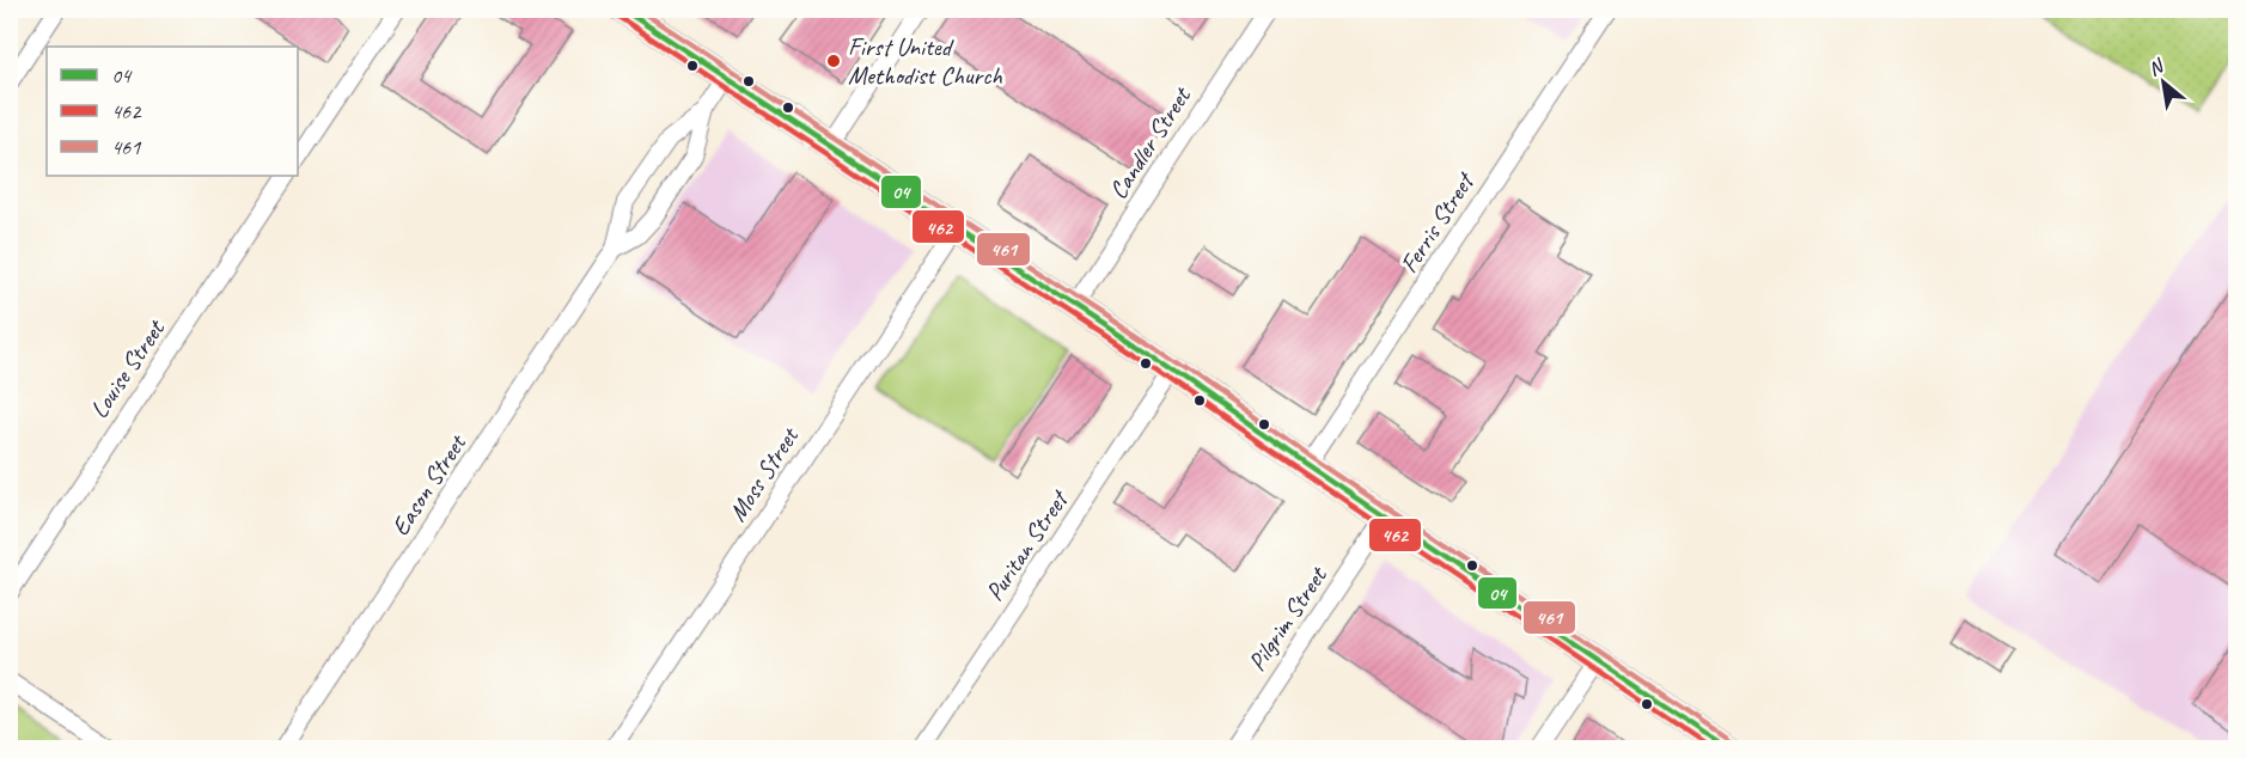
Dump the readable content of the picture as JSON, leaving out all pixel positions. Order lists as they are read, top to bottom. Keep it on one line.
{"streets":{"street":["Candler Street","Ferris Street","Louise Street","Moss Street","Eason Street","Puritan Street","Pilgrim Street"]},"places":["First United Methodist Church"],"lines":["transit line 04","transit line 461","transit line 462"],"legend":["04","462","461"],"north":"top left"}
